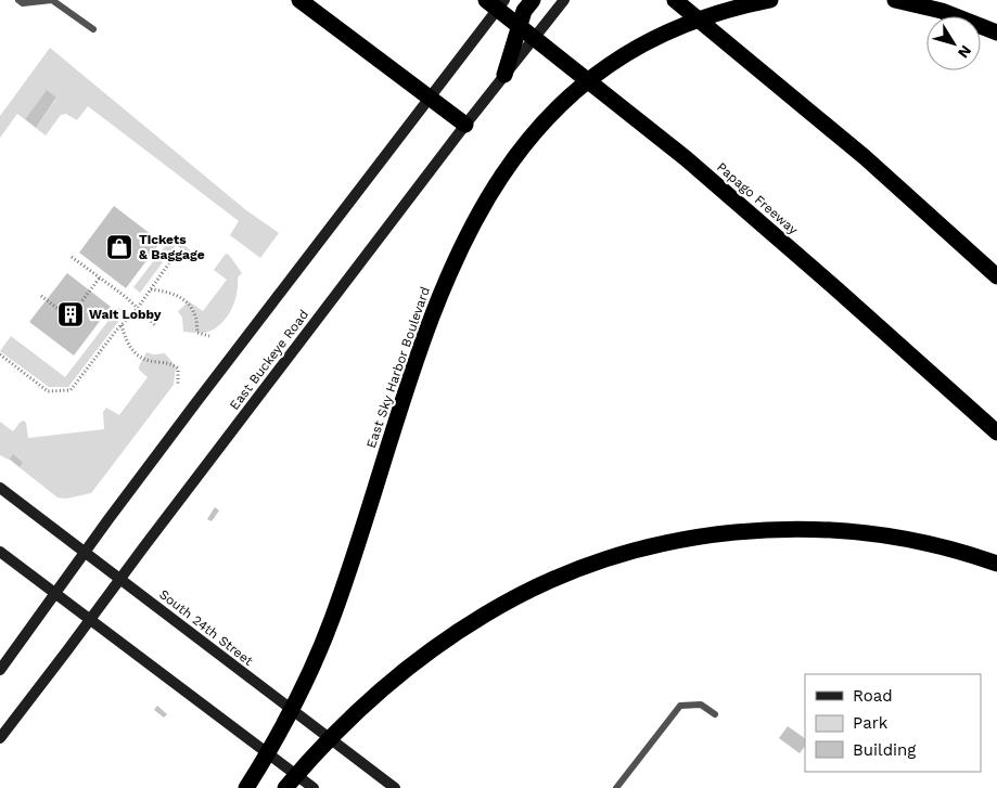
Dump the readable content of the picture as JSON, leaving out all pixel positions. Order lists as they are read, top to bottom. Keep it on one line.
{"streets":{"highway":["Papago Freeway","East Sky Harbor Boulevard"],"main road":["East Buckeye Road","South 24th Street"]},"crossings":[["East Buckeye Road","South 24th Street"]],"places":{"shop":["Tickets & Baggage"],"building":["Wait Lobby"]},"legend":["Road","Park","Building"],"north":"bottom right"}
